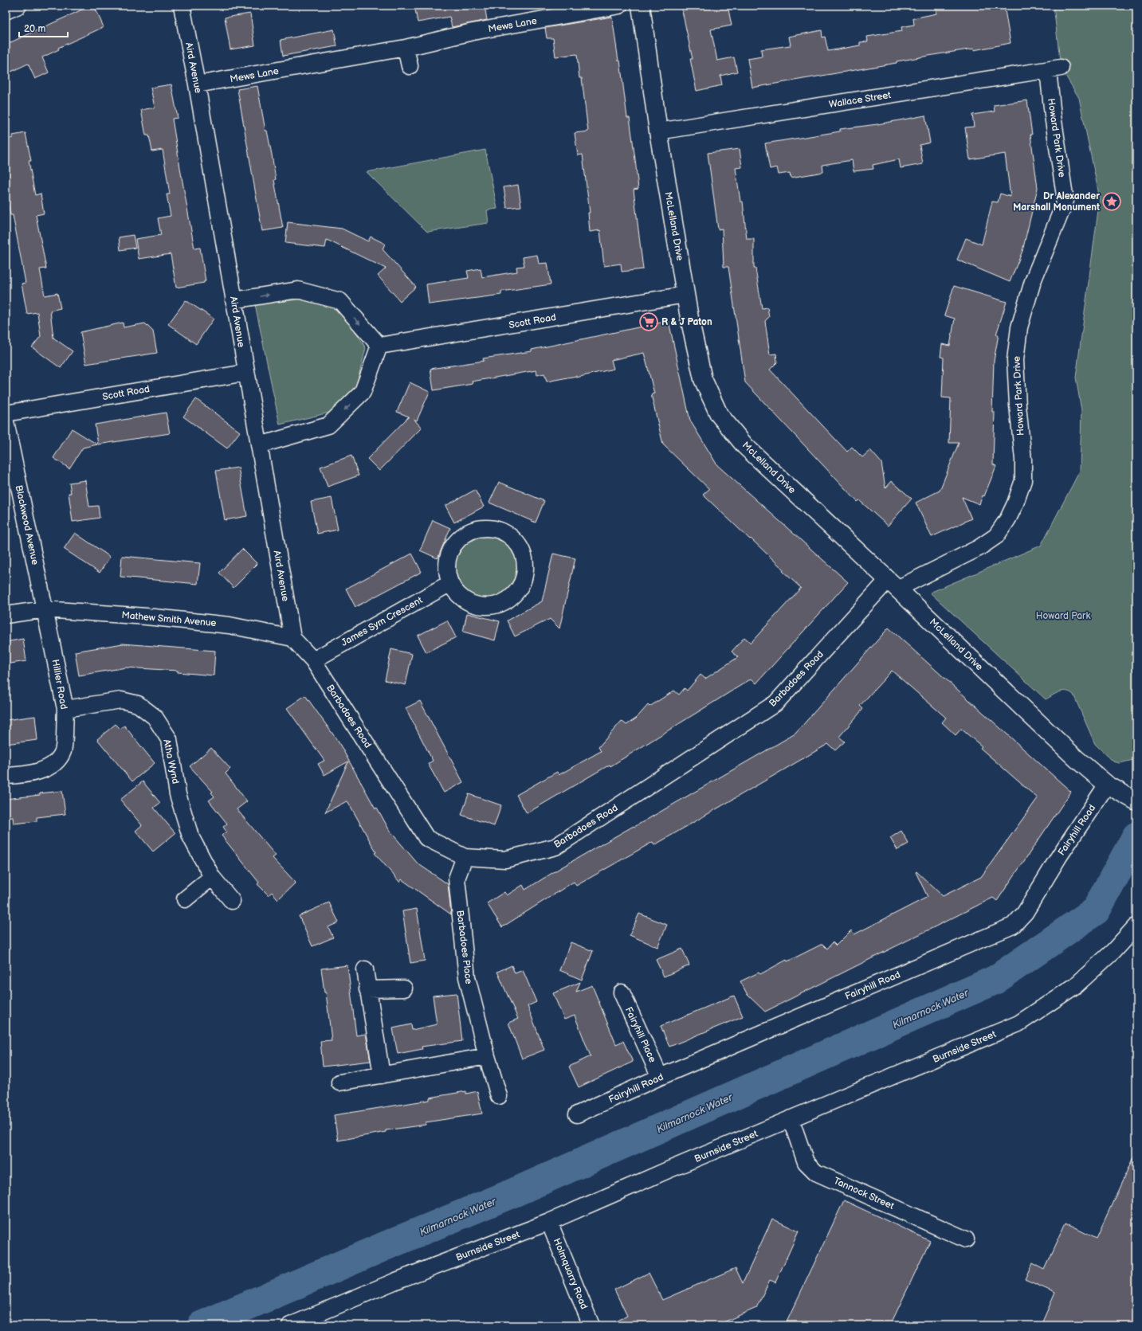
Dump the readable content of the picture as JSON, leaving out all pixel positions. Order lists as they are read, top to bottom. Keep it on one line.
{"streets":{"street":["Mews Lane","Aird Avenue","Wallace Street","Howard Park Drive","McLelland Drive","Scott Road","Blackwood Avenue","Mathew Smith Avenue","James Sym Crescent","Barbadoes Road","Hillier Road","Atha Wynd","Fairyhill Road","Barbadoes Place","Fairyhill Place","Burnside Street","Tannock Street","Holmquarry Road"]},"crossings":[["Mews Lane","Aird Avenue"],["Aird Avenue","Scott Road"],["Aird Avenue","Mathew Smith Avenue"],["Aird Avenue","Barbadoes Road"],["Wallace Street","Howard Park Drive"],["Wallace Street","McLelland Drive"],["Howard Park Drive","McLelland Drive"],["Howard Park Drive","Barbadoes Road"],["McLelland Drive","Scott Road"],["McLelland Drive","Barbadoes Road"],["McLelland Drive","Fairyhill Road"],["Blackwood Avenue","Mathew Smith Avenue"],["Blackwood Avenue","Hillier Road"],["Mathew Smith Avenue","Barbadoes Road"],["Mathew Smith Avenue","Hillier Road"],["James Sym Crescent","Barbadoes Road"],["Barbadoes Road","Barbadoes Place"],["Hillier Road","Atha Wynd"],["Fairyhill Road","Fairyhill Place"],["Burnside Street","Tannock Street"],["Burnside Street","Holmquarry Road"]],"water":["Kilmarnock Water"],"parks":["Howard Park"],"places":{"place":["Dr Alexander Marshall Monument"],"supermarket":["R & J Paton"]},"scale_bar":"20 m"}
